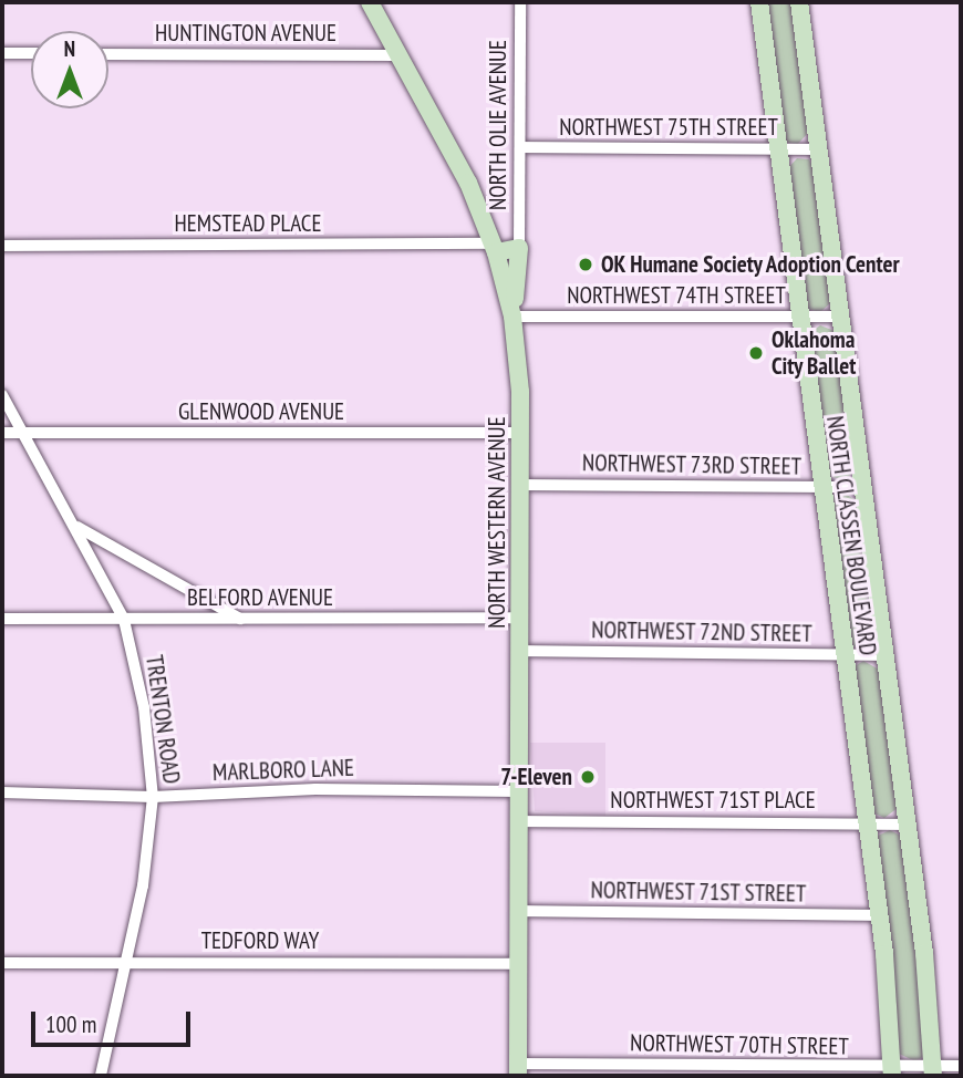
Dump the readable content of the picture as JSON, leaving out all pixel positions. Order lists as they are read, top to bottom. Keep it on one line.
{"streets":{"street":["HUNTINGTON AVENUE","NORTH OLIE AVENUE","NORTHWEST 75TH STREET","HEMSTEAD PLACE","NORTHWEST 74TH STREET","GLENWOOD AVENUE","NORTHWEST 73RD STREET","NORTH WESTERN AVENUE","NORTH CLASSEN BOULEVARD","BELFORD AVENUE","NORTHWEST 72ND STREET","TRENTON ROAD","MARLBORO LANE","NORTHWEST 71ST PLACE","NORTHWEST 71ST STREET","TEDFORD WAY","NORTHWEST 70TH STREET"]},"crossings":[["HUNTINGTON AVENUE","NORTH WESTERN AVENUE"],["NORTH OLIE AVENUE","NORTHWEST 75TH STREET"],["NORTHWEST 75TH STREET","NORTH CLASSEN BOULEVARD"],["HEMSTEAD PLACE","NORTH WESTERN AVENUE"],["NORTHWEST 74TH STREET","NORTH WESTERN AVENUE"],["NORTHWEST 74TH STREET","NORTH CLASSEN BOULEVARD"],["GLENWOOD AVENUE","NORTH WESTERN AVENUE"],["GLENWOOD AVENUE","TRENTON ROAD"],["NORTHWEST 73RD STREET","NORTH WESTERN AVENUE"],["NORTHWEST 73RD STREET","NORTH CLASSEN BOULEVARD"],["NORTH WESTERN AVENUE","BELFORD AVENUE"],["NORTH WESTERN AVENUE","NORTHWEST 72ND STREET"],["NORTH WESTERN AVENUE","MARLBORO LANE"],["NORTH WESTERN AVENUE","NORTHWEST 71ST PLACE"],["NORTH WESTERN AVENUE","NORTHWEST 71ST STREET"],["NORTH WESTERN AVENUE","TEDFORD WAY"],["NORTH WESTERN AVENUE","NORTHWEST 70TH STREET"],["NORTH CLASSEN BOULEVARD","NORTHWEST 72ND STREET"],["NORTH CLASSEN BOULEVARD","NORTHWEST 71ST PLACE"],["NORTH CLASSEN BOULEVARD","NORTHWEST 71ST STREET"],["NORTH CLASSEN BOULEVARD","NORTHWEST 70TH STREET"],["BELFORD AVENUE","TRENTON ROAD"],["TRENTON ROAD","MARLBORO LANE"],["TRENTON ROAD","TEDFORD WAY"]],"places":["OK Humane Society Adoption Center","Oklahoma City Ballet","7-Eleven"],"scale_bar":"100 m","north":"top"}
